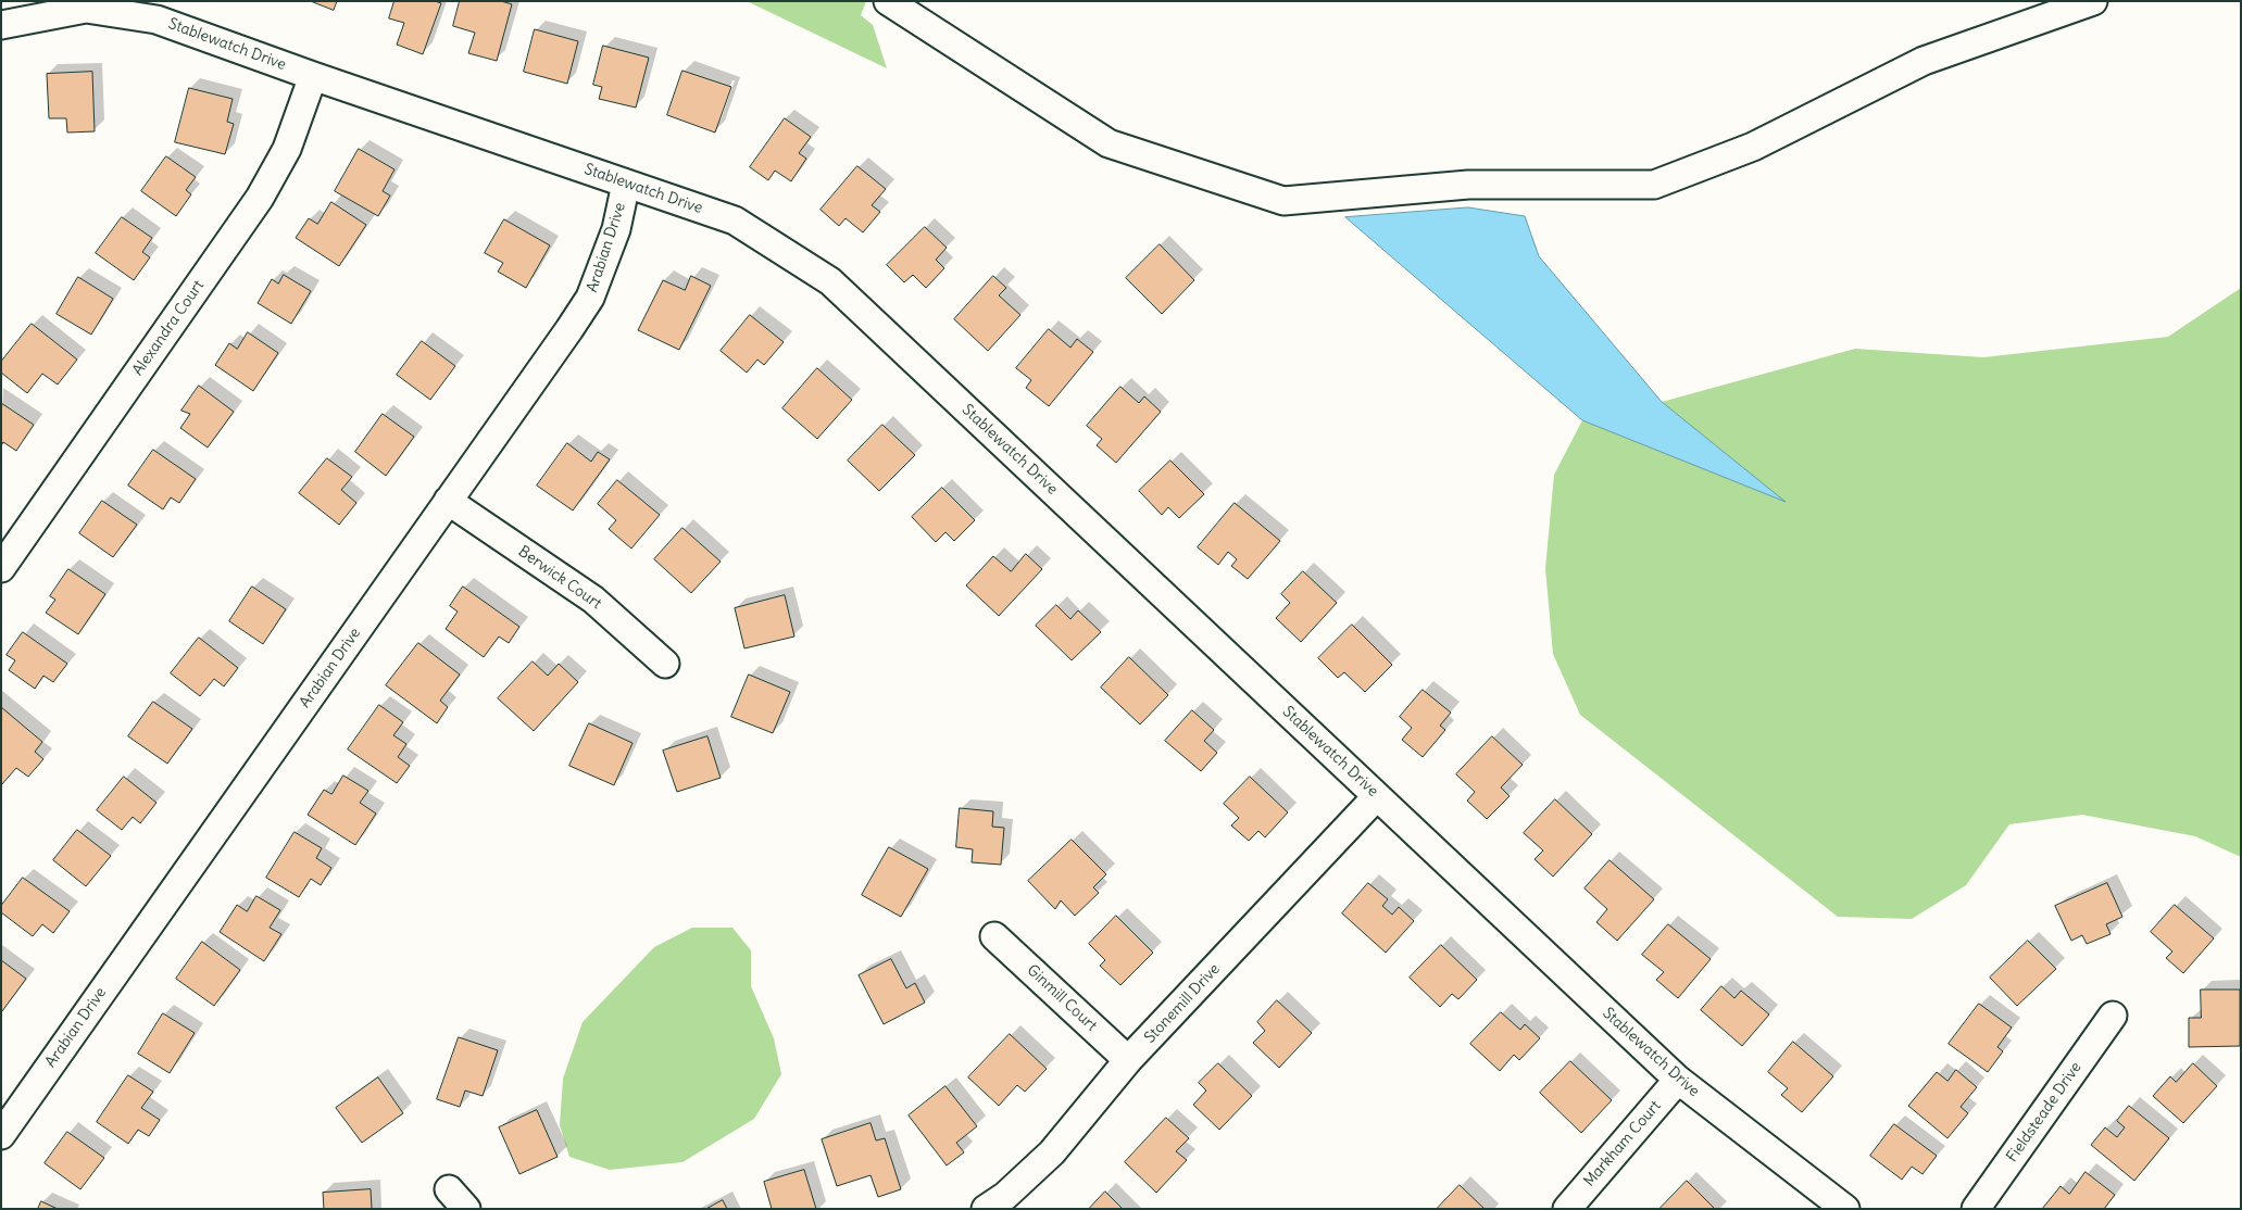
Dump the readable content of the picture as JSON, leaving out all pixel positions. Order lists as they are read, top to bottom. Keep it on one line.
{"streets":{"street":["Stablewatch Drive","Arabian Drive","Alexandra Court","Berwick Court","Ginmill Court","Stonemill Drive","Fieldsteade Drive","Markham Court"]},"crossings":[["Stablewatch Drive","Arabian Drive"],["Stablewatch Drive","Alexandra Court"],["Stablewatch Drive","Stonemill Drive"],["Stablewatch Drive","Markham Court"],["Arabian Drive","Berwick Court"],["Ginmill Court","Stonemill Drive"]]}
